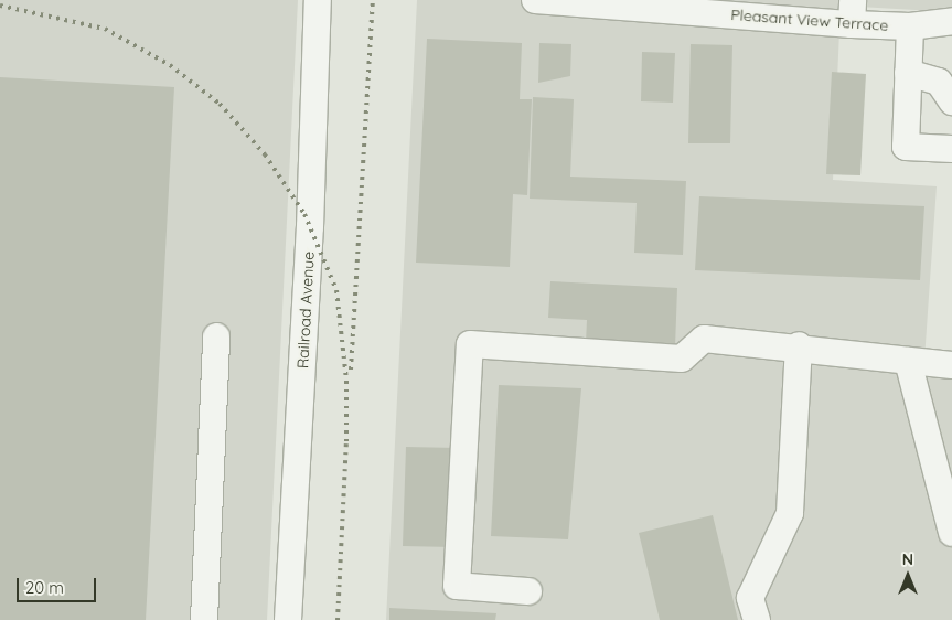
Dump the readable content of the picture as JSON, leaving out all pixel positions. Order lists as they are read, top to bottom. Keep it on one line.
{"streets":{"street":["Pleasant View Terrace","Railroad Avenue"]},"scale_bar":"20 m","north":"top"}
